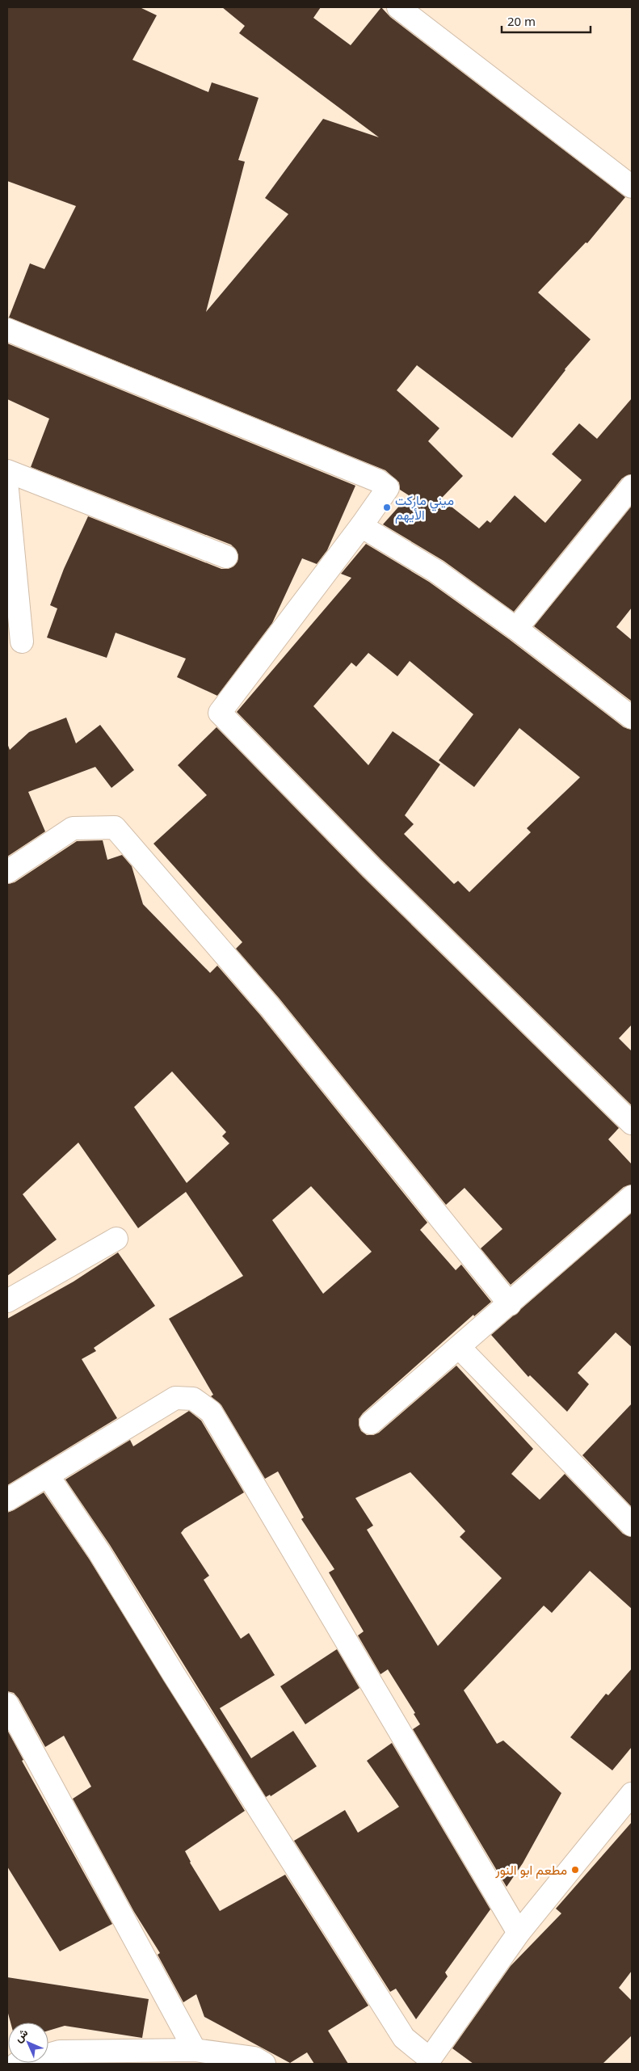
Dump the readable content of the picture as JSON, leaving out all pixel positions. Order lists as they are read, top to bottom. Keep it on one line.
{"places":["ميني ماركت الأيهم","مطعم ابو النور"],"scale_bar":"20 m","north":"top left"}
